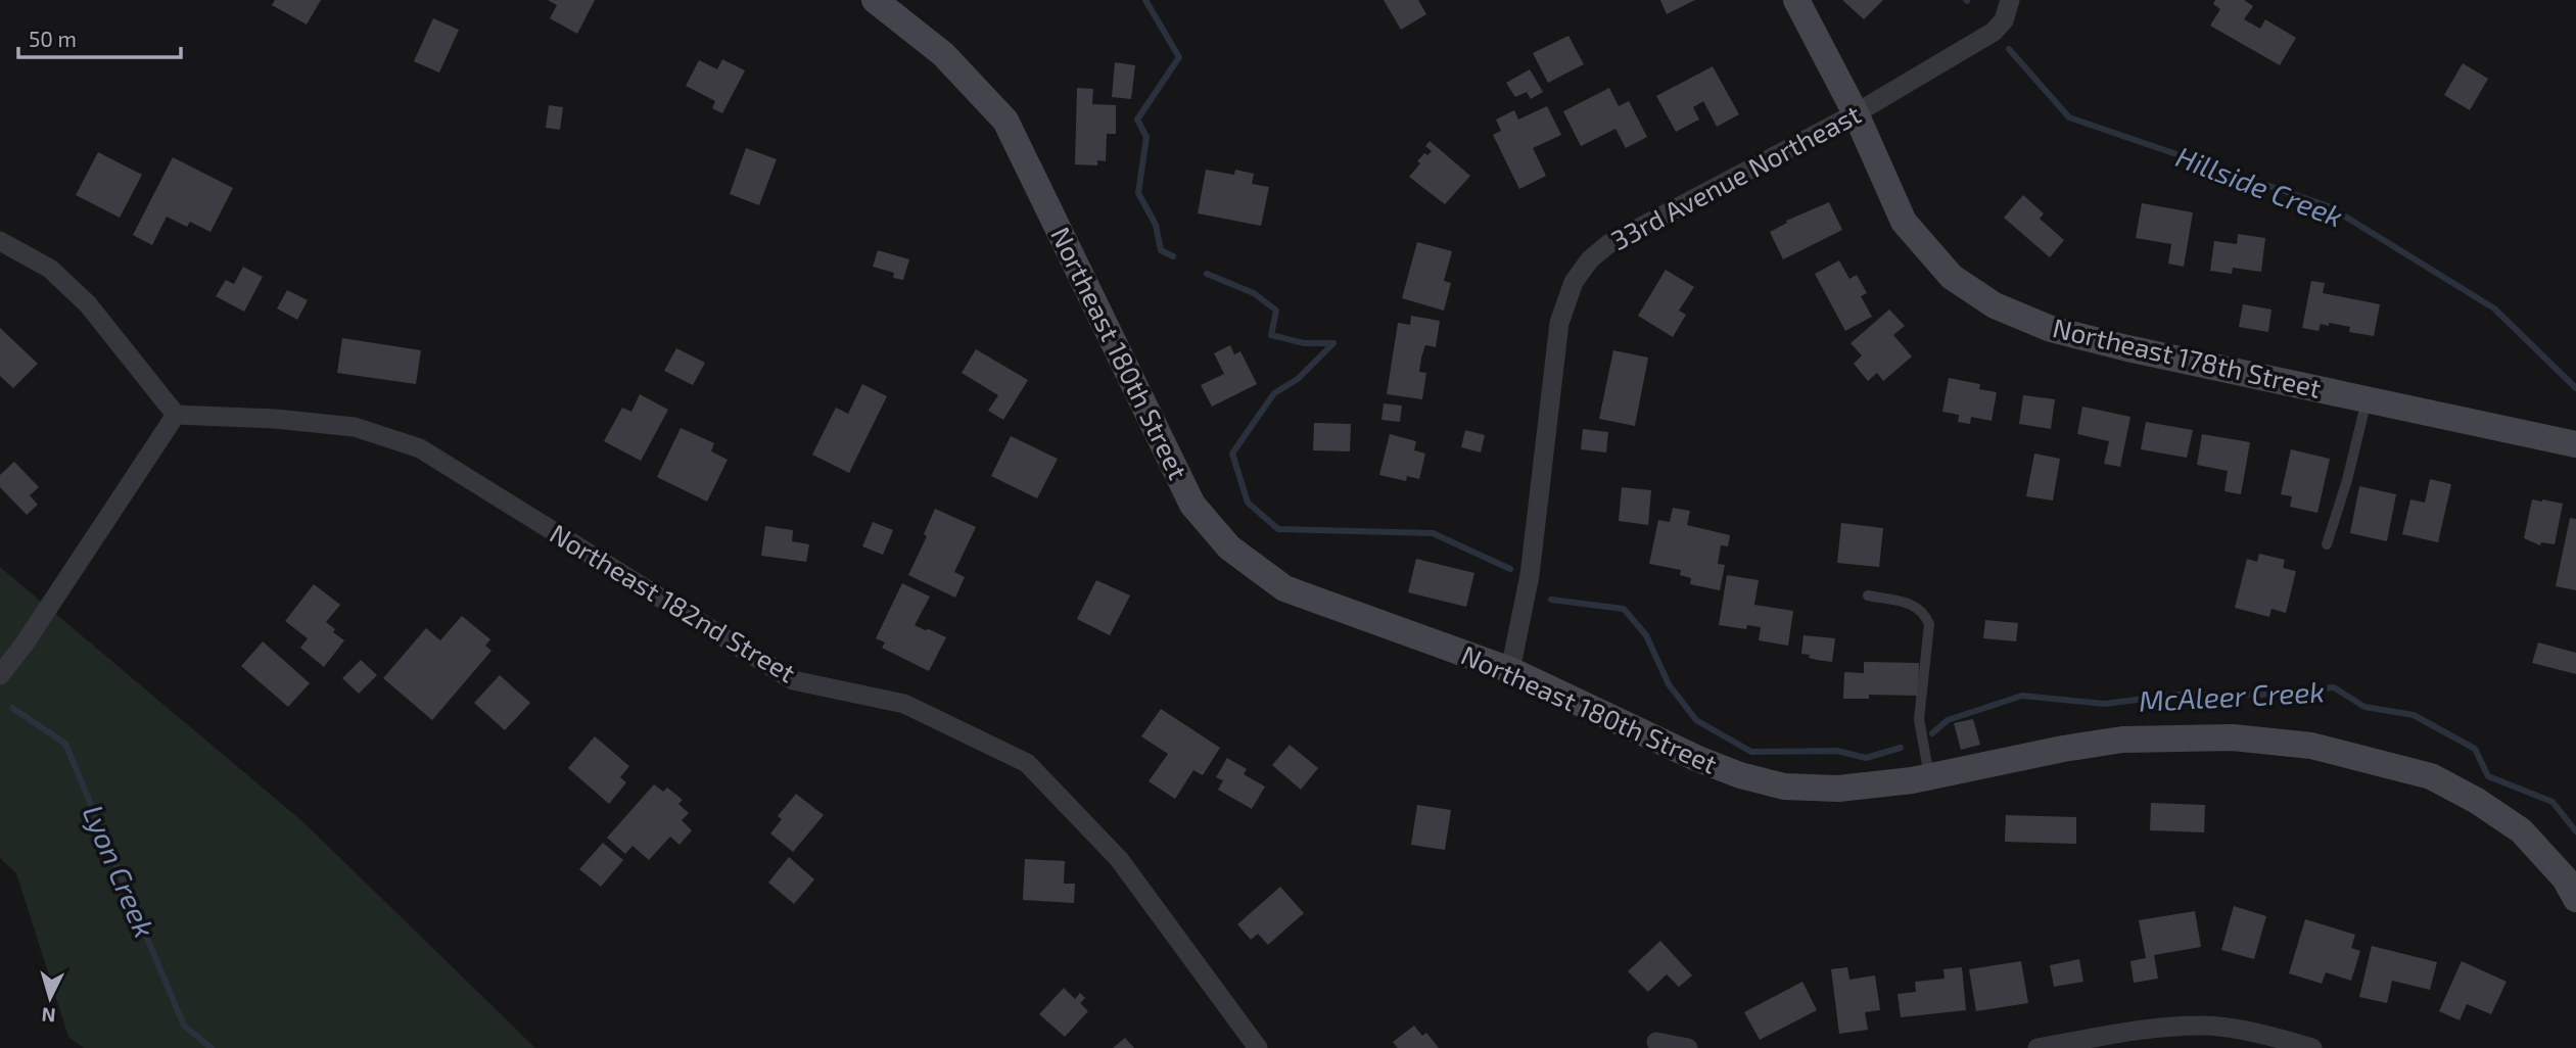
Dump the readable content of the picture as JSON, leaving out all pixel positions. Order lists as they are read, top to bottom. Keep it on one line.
{"streets":{"street":["33rd Avenue Northeast","Northeast 180th Street","Northeast 178th Street","Northeast 182nd Street"]},"crossings":[["33rd Avenue Northeast","Northeast 180th Street"],["33rd Avenue Northeast","Northeast 178th Street"]],"water":["Hillside Creek","McAleer Creek","Lyon Creek"],"scale_bar":"50 m","north":"bottom"}
